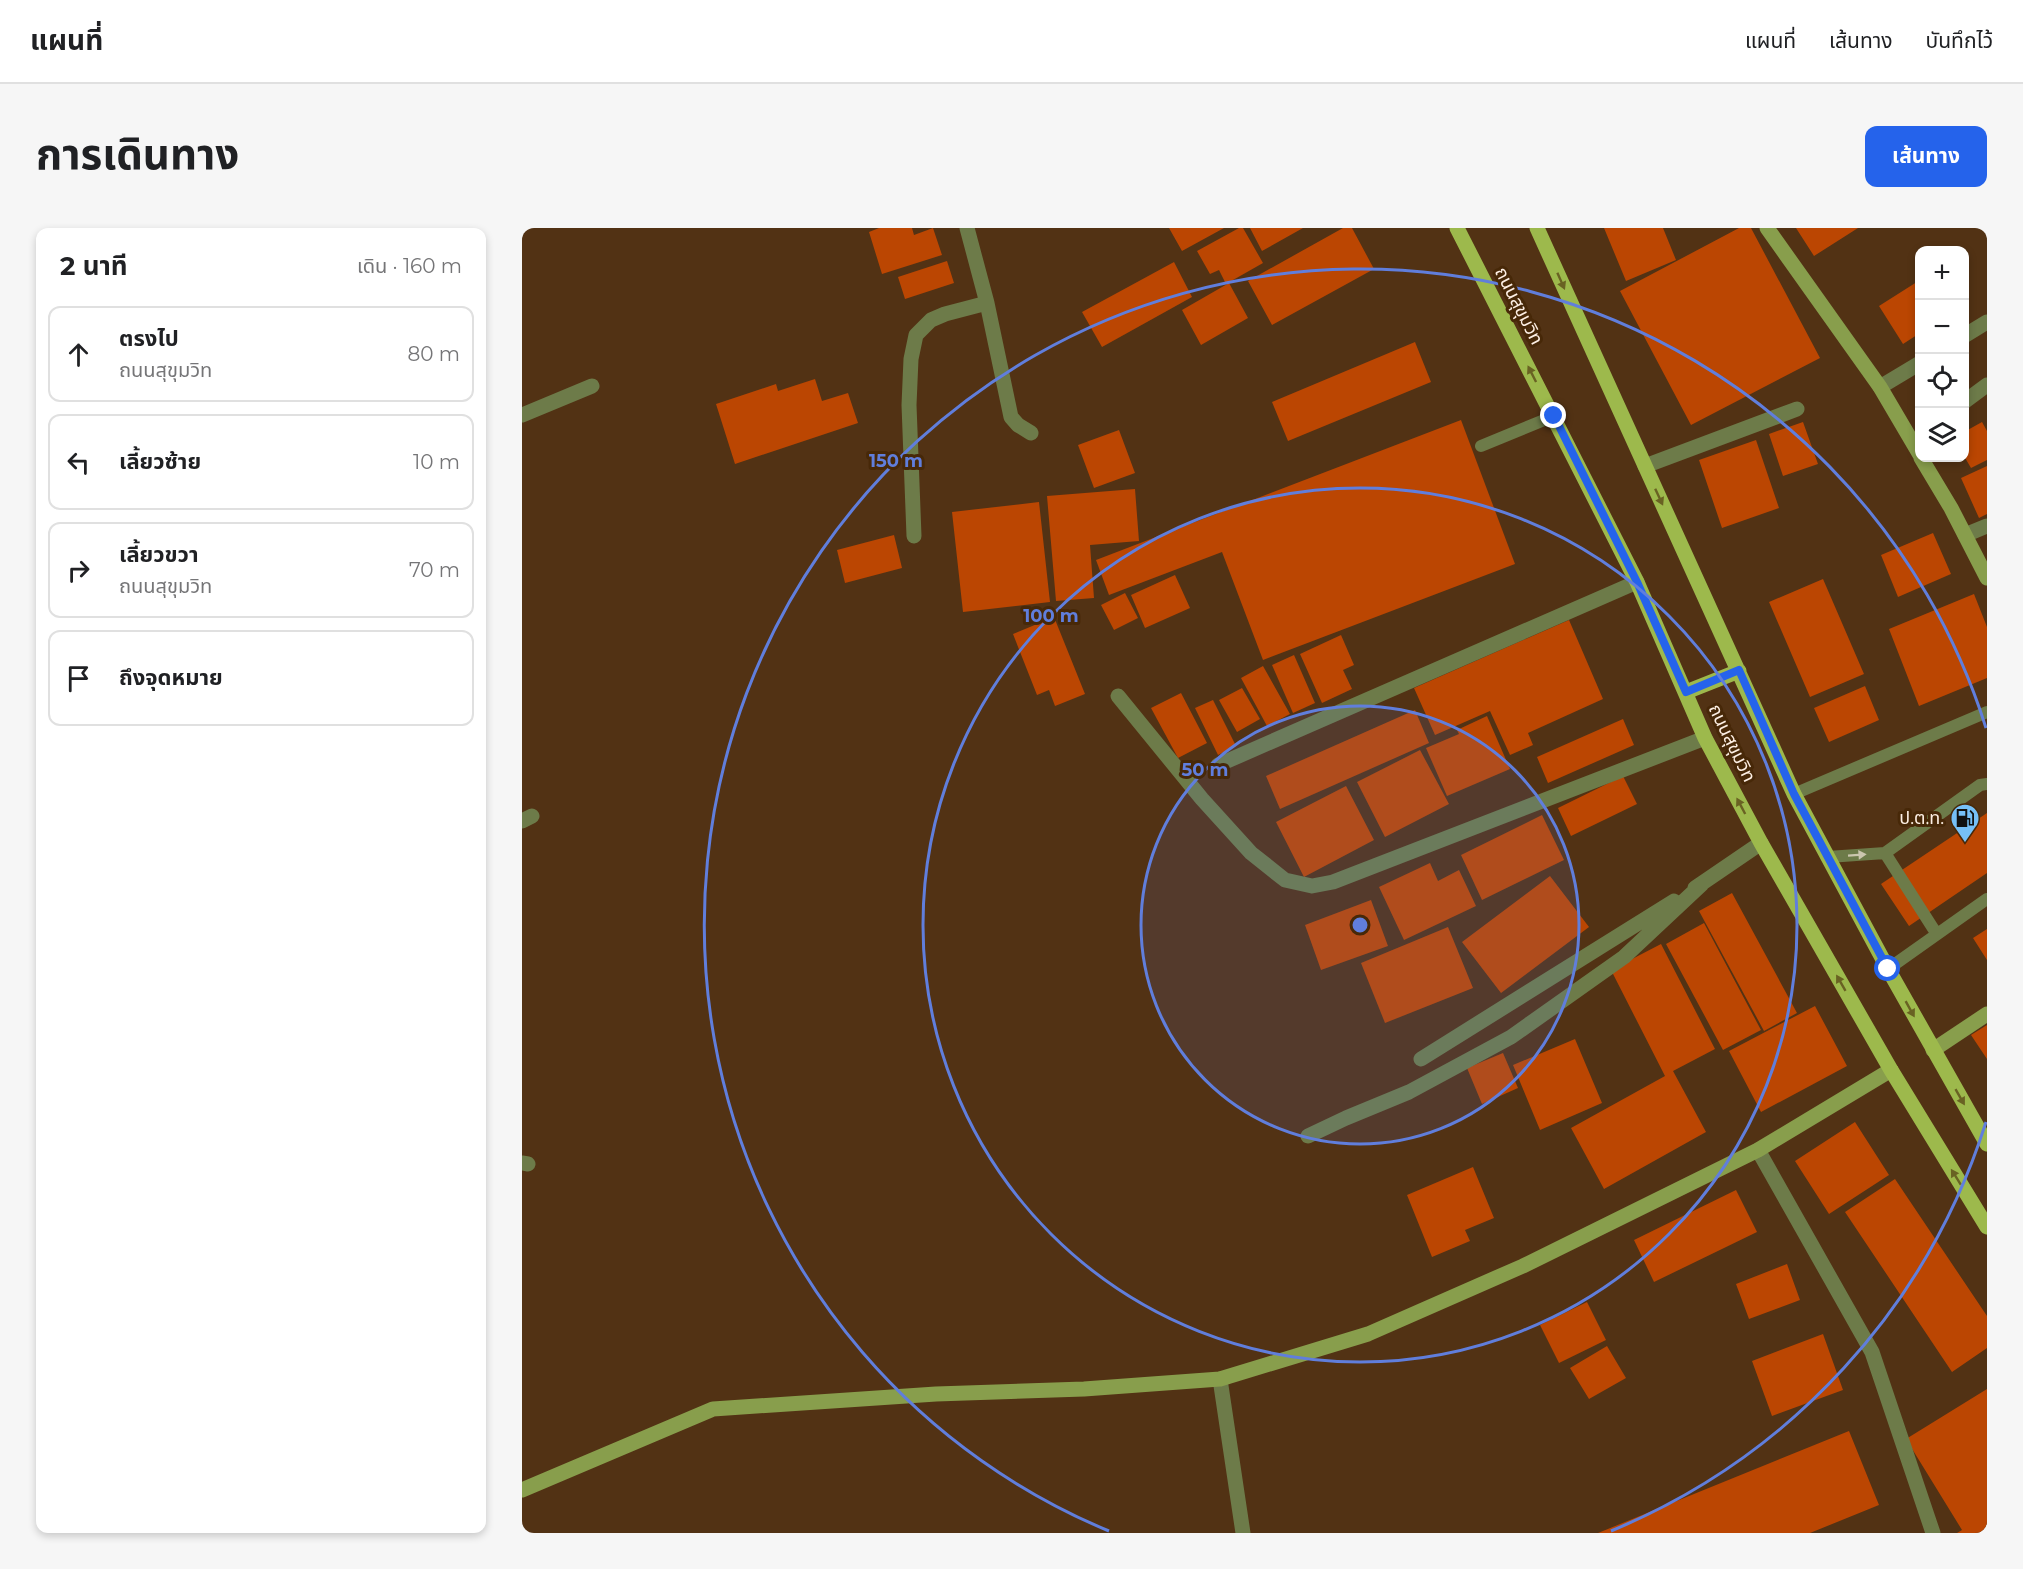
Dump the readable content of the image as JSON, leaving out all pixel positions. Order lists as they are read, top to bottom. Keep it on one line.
{"streets":{"main road":["ถนนสุขุมวิท"]},"places":{"fuel station":["ป.ต.ท."]},"page":{"header":"แผนที่","nav":["แผนที่","เส้นทาง","บันทึกไว้"],"title":"การเดินทาง","buttons":"เส้นทาง","heading":["2 นาที","เดิน · 160 m"],"map_buttons":["+","−"],"list":[["ตรงไป","ถนนสุขุมวิท","80 m"],["เลี้ยวซ้าย","10 m"],["เลี้ยวขวา","ถนนสุขุมวิท","70 m"],"ถึงจุดหมาย"]},"rings":["150 m","100 m","50 m"]}
